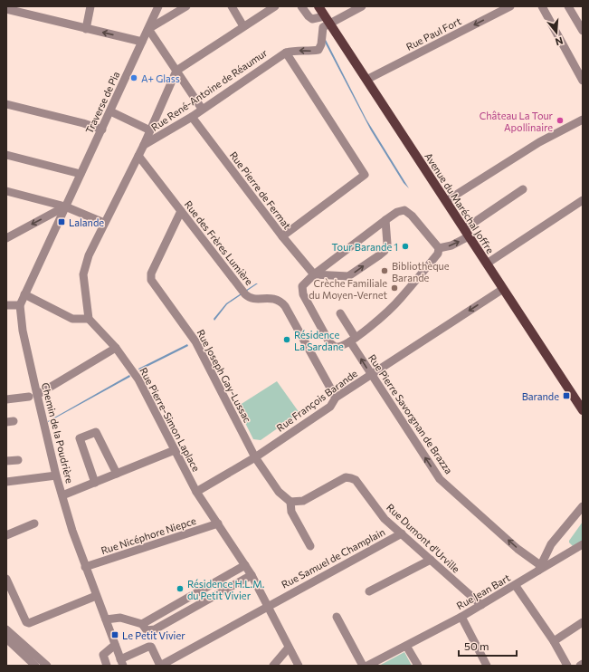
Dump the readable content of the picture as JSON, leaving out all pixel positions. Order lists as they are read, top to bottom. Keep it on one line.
{"streets":{"main road":["Avenue du Maréchal Joffre"],"street":["Rue Paul Fort","Rue René-Antoine de Réaumur","Traverse de Pia","Rue Pierre de Fermat","Rue des Frères Lumière","Rue Joseph Gay-Lussac","Rue François Barande","Rue Pierre Savorgnan de Brazza","Rue Pierre-Simon Laplace","Chemin de la Poudrière","Rue Nicéphore Niepce","Rue Dumont d'Urville","Rue Samuel de Champlain","Rue Jean Bart"]},"crossings":[["Rue Paul Fort","Avenue du Maréchal Joffre"],["Rue René-Antoine de Réaumur","Rue Pierre de Fermat"],["Rue René-Antoine de Réaumur","Avenue du Maréchal Joffre"],["Traverse de Pia","Chemin de la Poudrière"],["Avenue du Maréchal Joffre","Rue François Barande"],["Rue des Frères Lumière","Rue Joseph Gay-Lussac"],["Rue des Frères Lumière","Rue François Barande"],["Rue Joseph Gay-Lussac","Rue François Barande"],["Rue François Barande","Rue Pierre Savorgnan de Brazza"],["Rue François Barande","Rue Pierre-Simon Laplace"],["Rue Pierre Savorgnan de Brazza","Rue Jean Bart"],["Rue Pierre-Simon Laplace","Rue Nicéphore Niepce"],["Rue Pierre-Simon Laplace","Rue Samuel de Champlain"],["Chemin de la Poudrière","Rue Nicéphore Niepce"],["Chemin de la Poudrière","Rue Samuel de Champlain"],["Rue Dumont d'Urville","Rue Samuel de Champlain"],["Rue Dumont d'Urville","Rue Jean Bart"]],"one_way":["Rue Paul Fort","Rue Pierre Savorgnan de Brazza"],"places":{"other":["A+ Glass","Château La Tour Apollinaire","Tour Barande 1","Bibliothèque Barande","Crèche Familiale du Moyen-Vernet","Résidence La Sardane","Résidence H.L.M. du Petit Vivier"],"transit":["Lalande","Barande","Le Petit Vivier"]},"scale_bar":"50 m","north":"bottom"}
